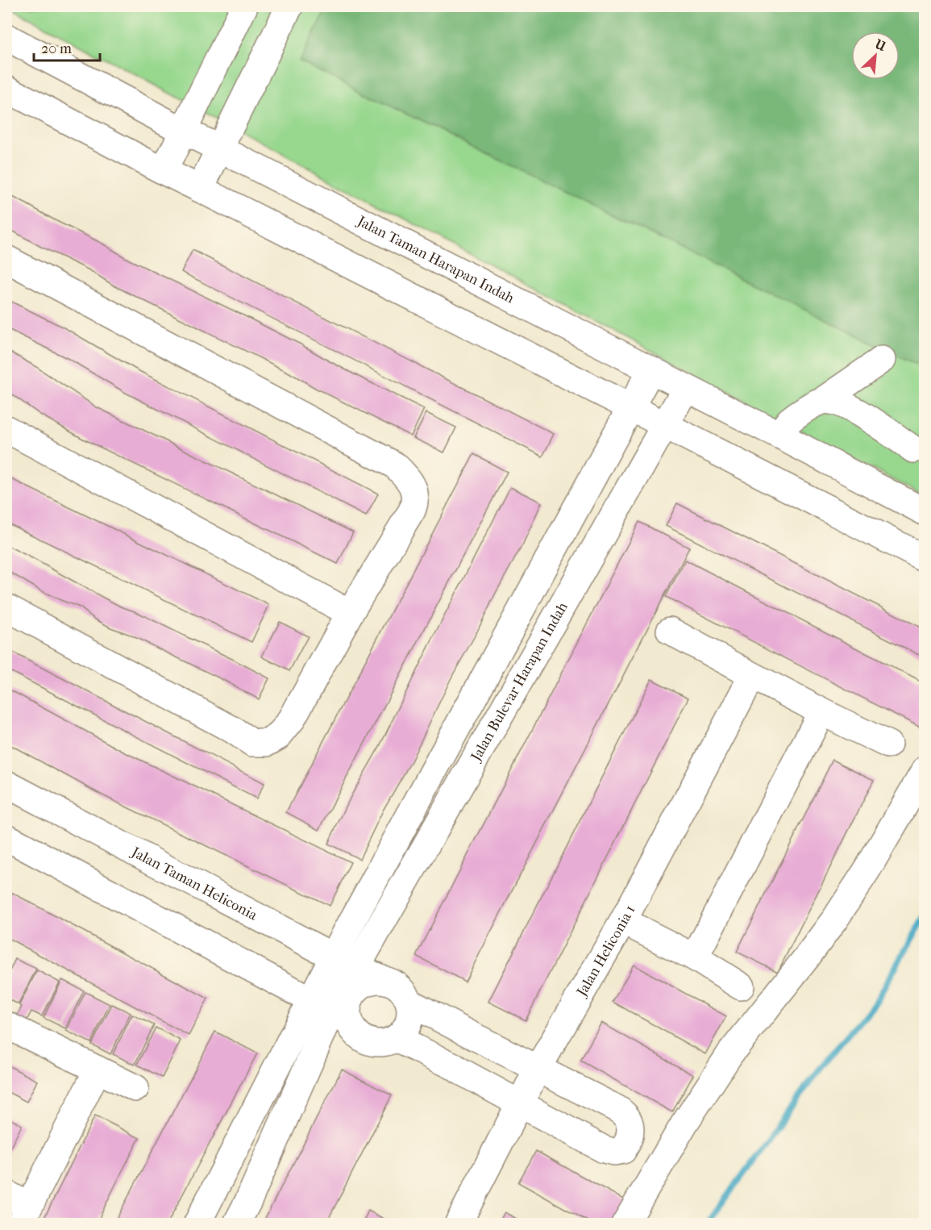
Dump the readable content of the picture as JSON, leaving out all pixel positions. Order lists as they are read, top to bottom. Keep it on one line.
{"streets":{"street":["Jalan Taman Harapan Indah","Jalan Bulevar Harapan Indah","Jalan Taman Heliconia","Jalan Heliconia 1"]},"crossings":[["Jalan Taman Harapan Indah","Jalan Bulevar Harapan Indah"],["Jalan Bulevar Harapan Indah","Jalan Taman Heliconia"]],"scale_bar":"20 m","north":"top right"}
